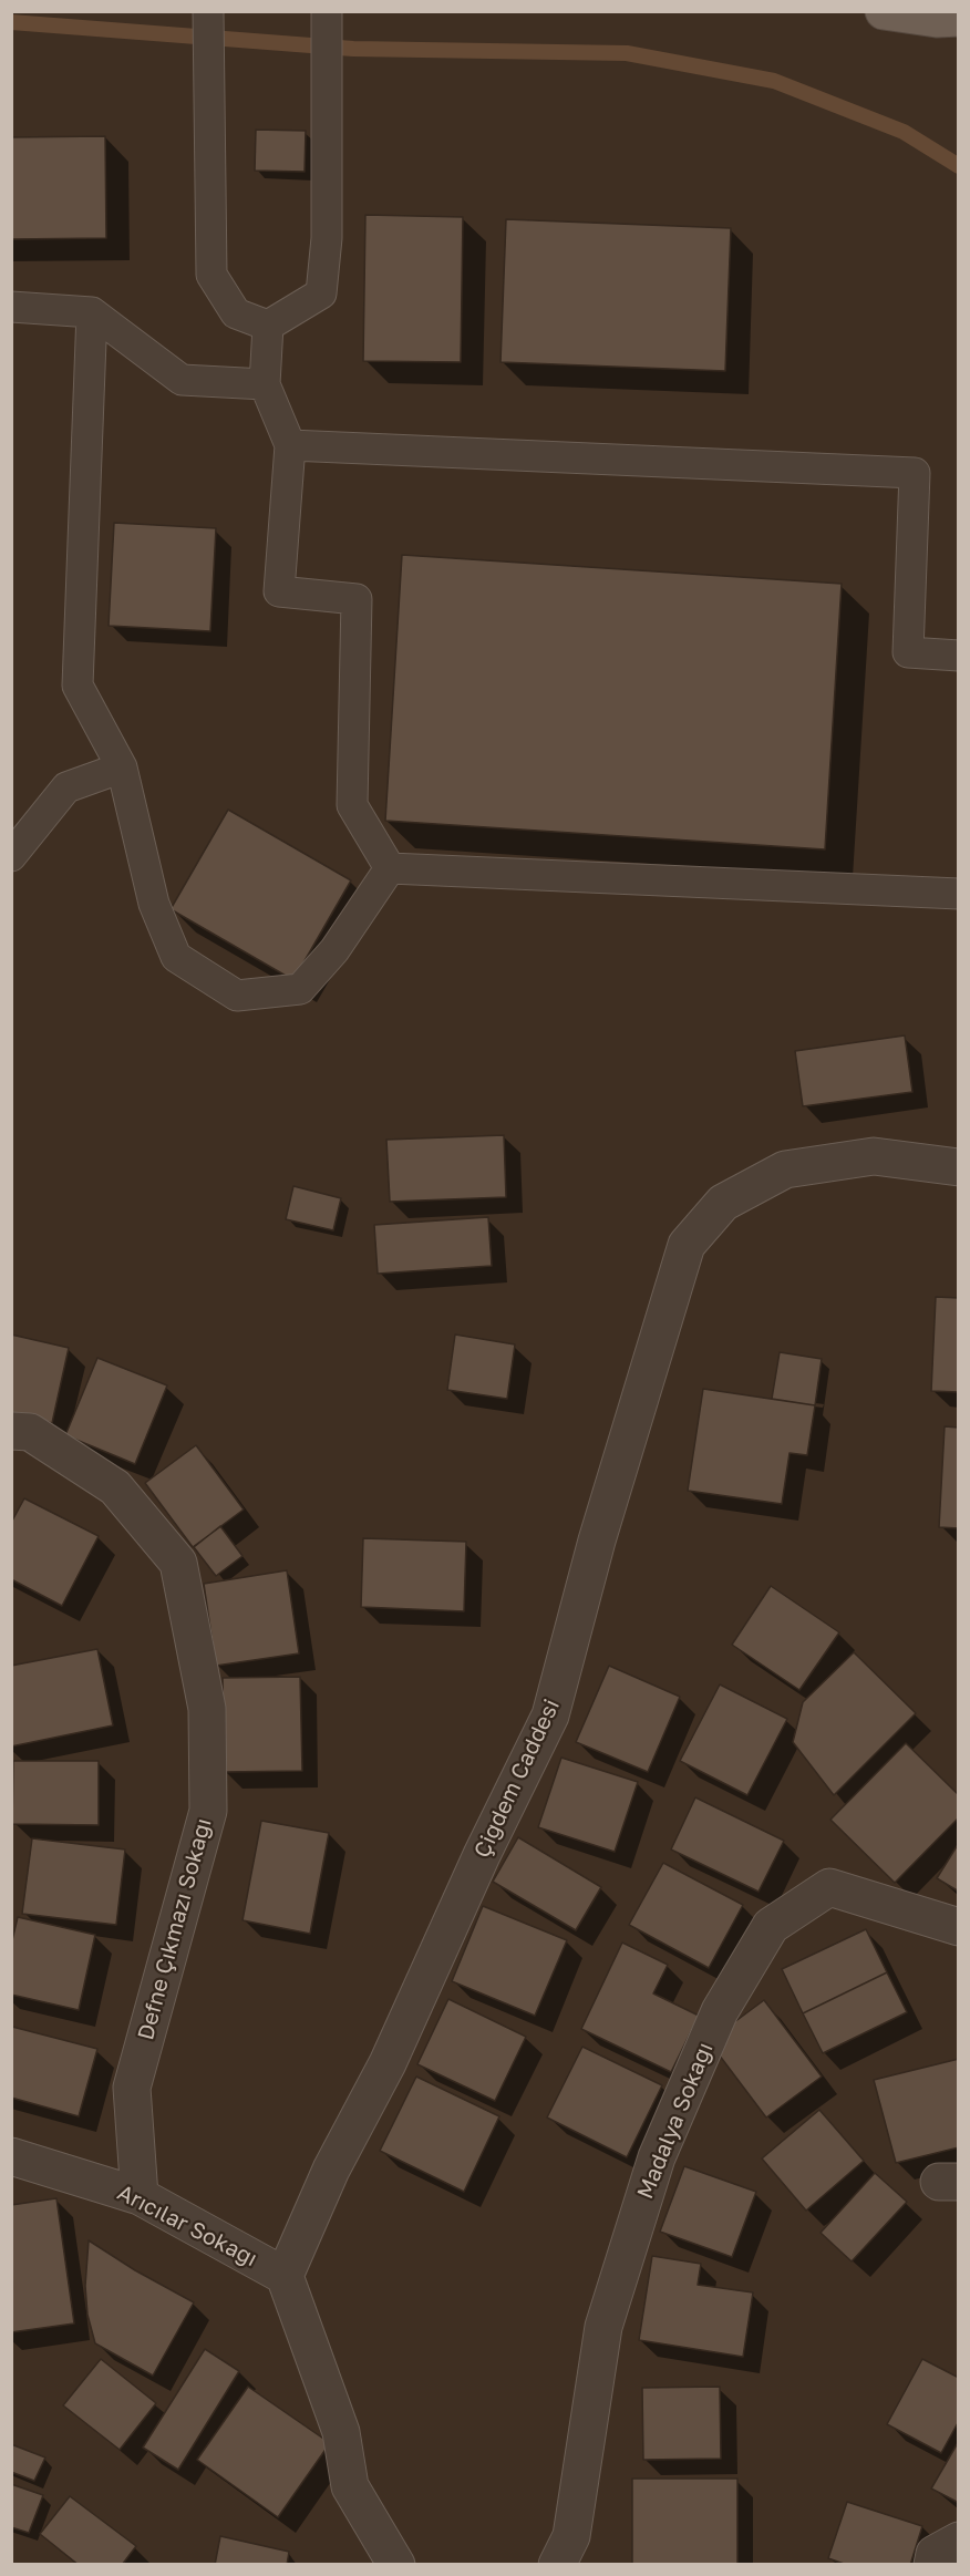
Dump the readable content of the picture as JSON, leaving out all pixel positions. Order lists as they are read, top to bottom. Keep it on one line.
{"streets":{"street":["Çiğdem Caddesi","Defne Çıkmazı Sokağı","Madalya Sokağı","Arıcılar Sokağı"]},"crossings":[["Çiğdem Caddesi","Arıcılar Sokağı"],["Defne Çıkmazı Sokağı","Arıcılar Sokağı"]]}
